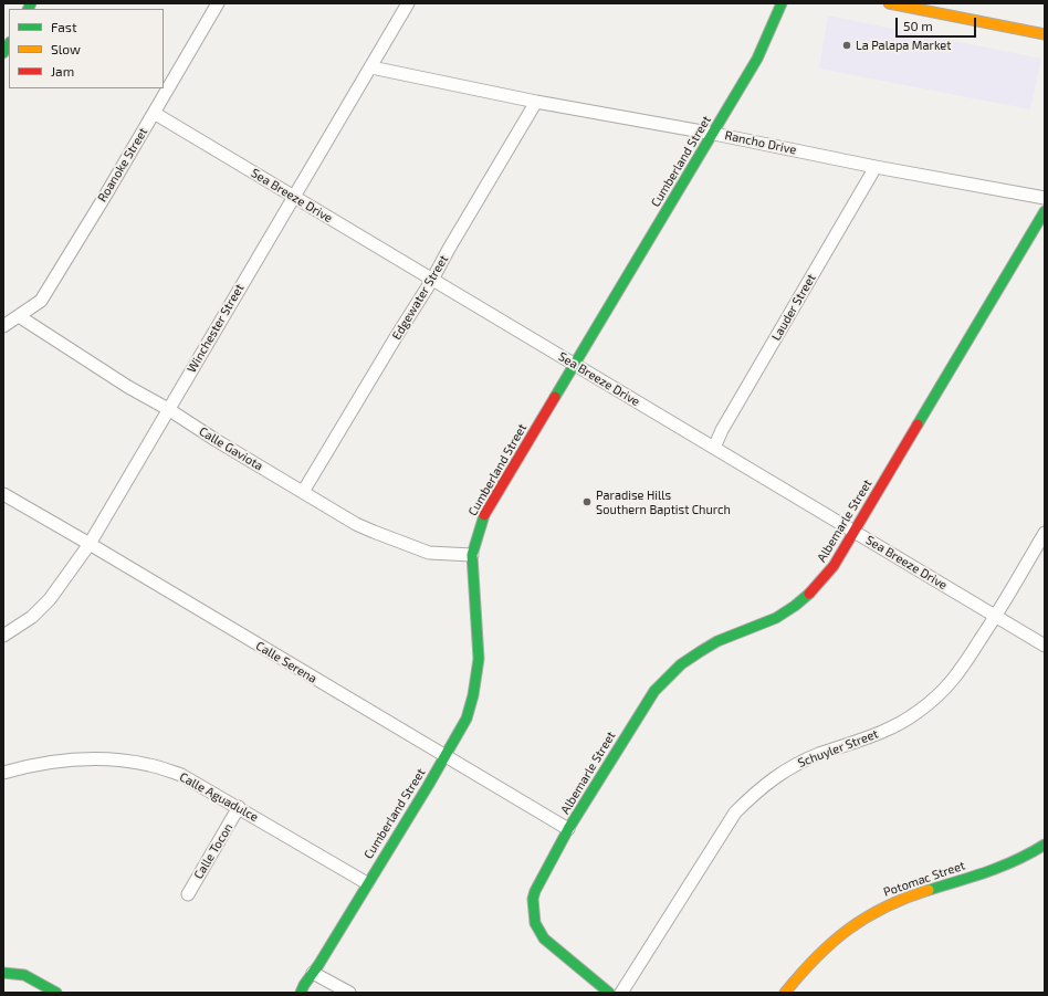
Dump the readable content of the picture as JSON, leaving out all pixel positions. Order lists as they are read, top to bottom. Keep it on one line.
{"streets":{"street":["Rancho Drive","Cumberland Street","Roanoke Street","Sea Breeze Drive","Edgewater Street","Lauder Street","Winchester Street","Calle Gaviota","Albemarle Street","Calle Serena","Schuyler Street","Calle Aguadulce","Calle Tocon","Potomac Street"]},"crossings":[["Rancho Drive","Cumberland Street"],["Rancho Drive","Edgewater Street"],["Rancho Drive","Lauder Street"],["Rancho Drive","Winchester Street"],["Cumberland Street","Sea Breeze Drive"],["Cumberland Street","Calle Gaviota"],["Cumberland Street","Calle Serena"],["Cumberland Street","Calle Aguadulce"],["Roanoke Street","Sea Breeze Drive"],["Roanoke Street","Calle Gaviota"],["Sea Breeze Drive","Edgewater Street"],["Sea Breeze Drive","Lauder Street"],["Sea Breeze Drive","Winchester Street"],["Sea Breeze Drive","Albemarle Street"],["Sea Breeze Drive","Schuyler Street"],["Edgewater Street","Calle Gaviota"],["Winchester Street","Calle Gaviota"],["Winchester Street","Calle Serena"],["Albemarle Street","Calle Serena"],["Calle Aguadulce","Calle Tocon"]],"places":["La Palapa Market","Paradise Hills Southern Baptist Church"],"legend":["Fast","Slow","Jam"],"scale_bar":"50 m"}
